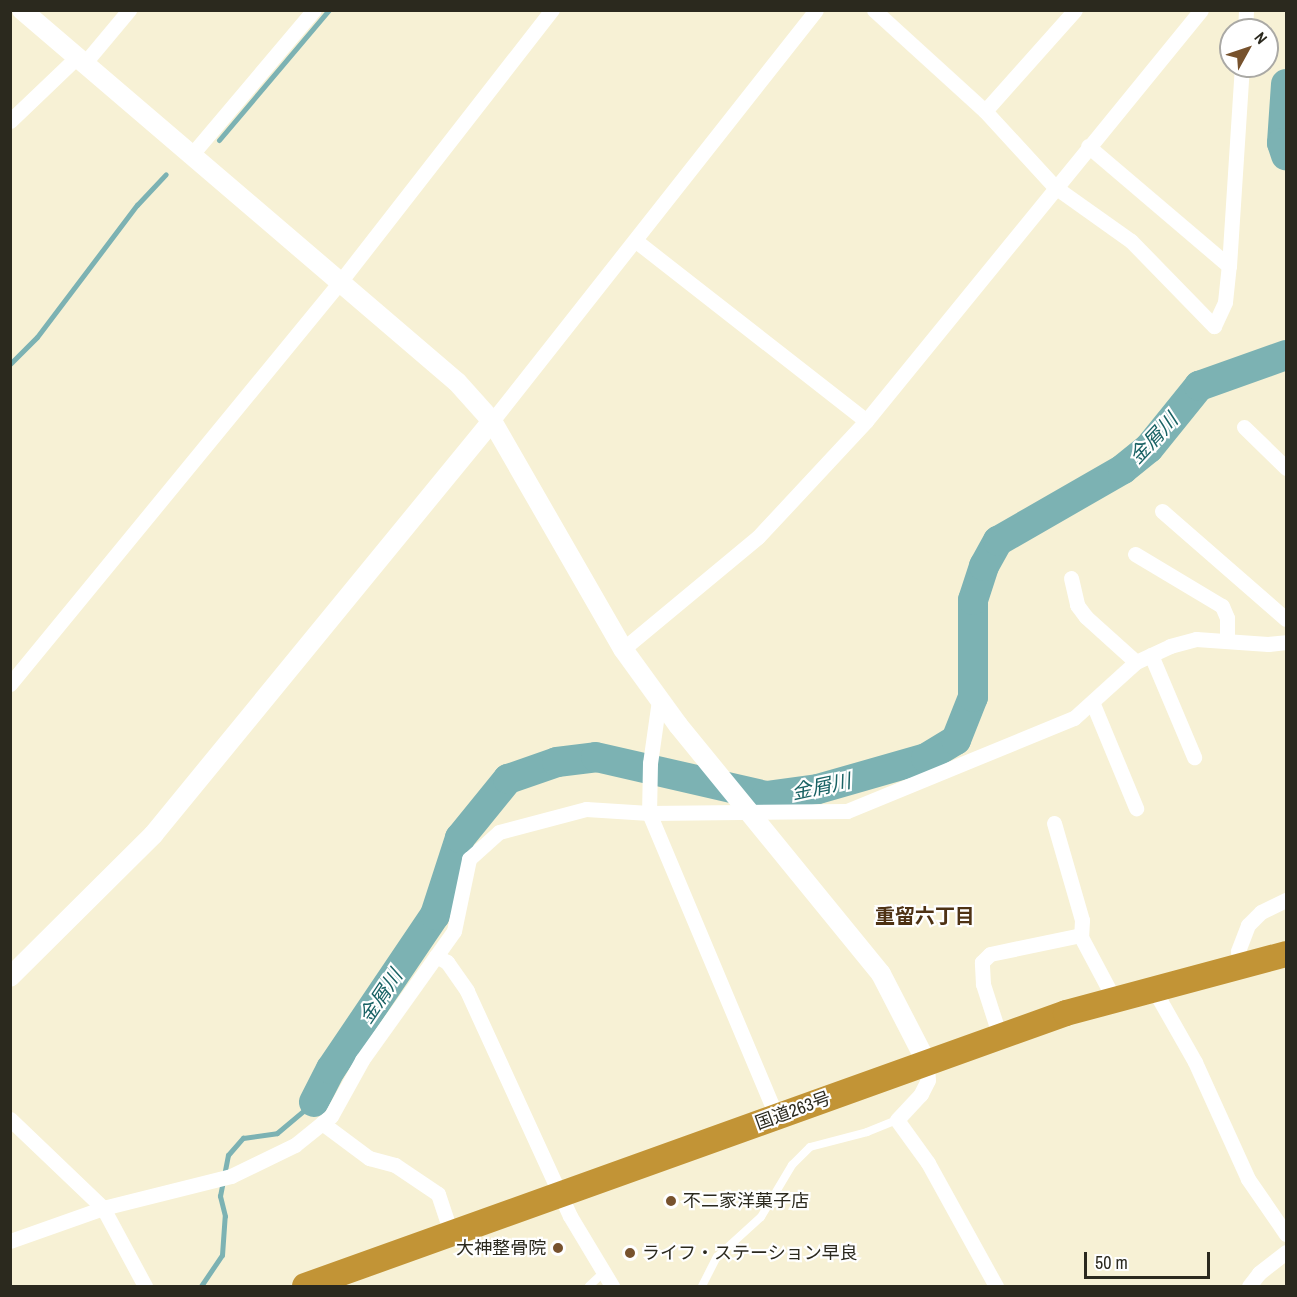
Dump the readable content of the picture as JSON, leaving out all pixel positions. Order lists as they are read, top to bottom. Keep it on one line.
{"streets":{"highway":["国道263号"]},"districts":["重留六丁目"],"water":["金屑川"],"places":["不二家洋菓子店","大神整骨院","ライフ・ステーション早良"],"scale_bar":"50 m","north":"top right"}
